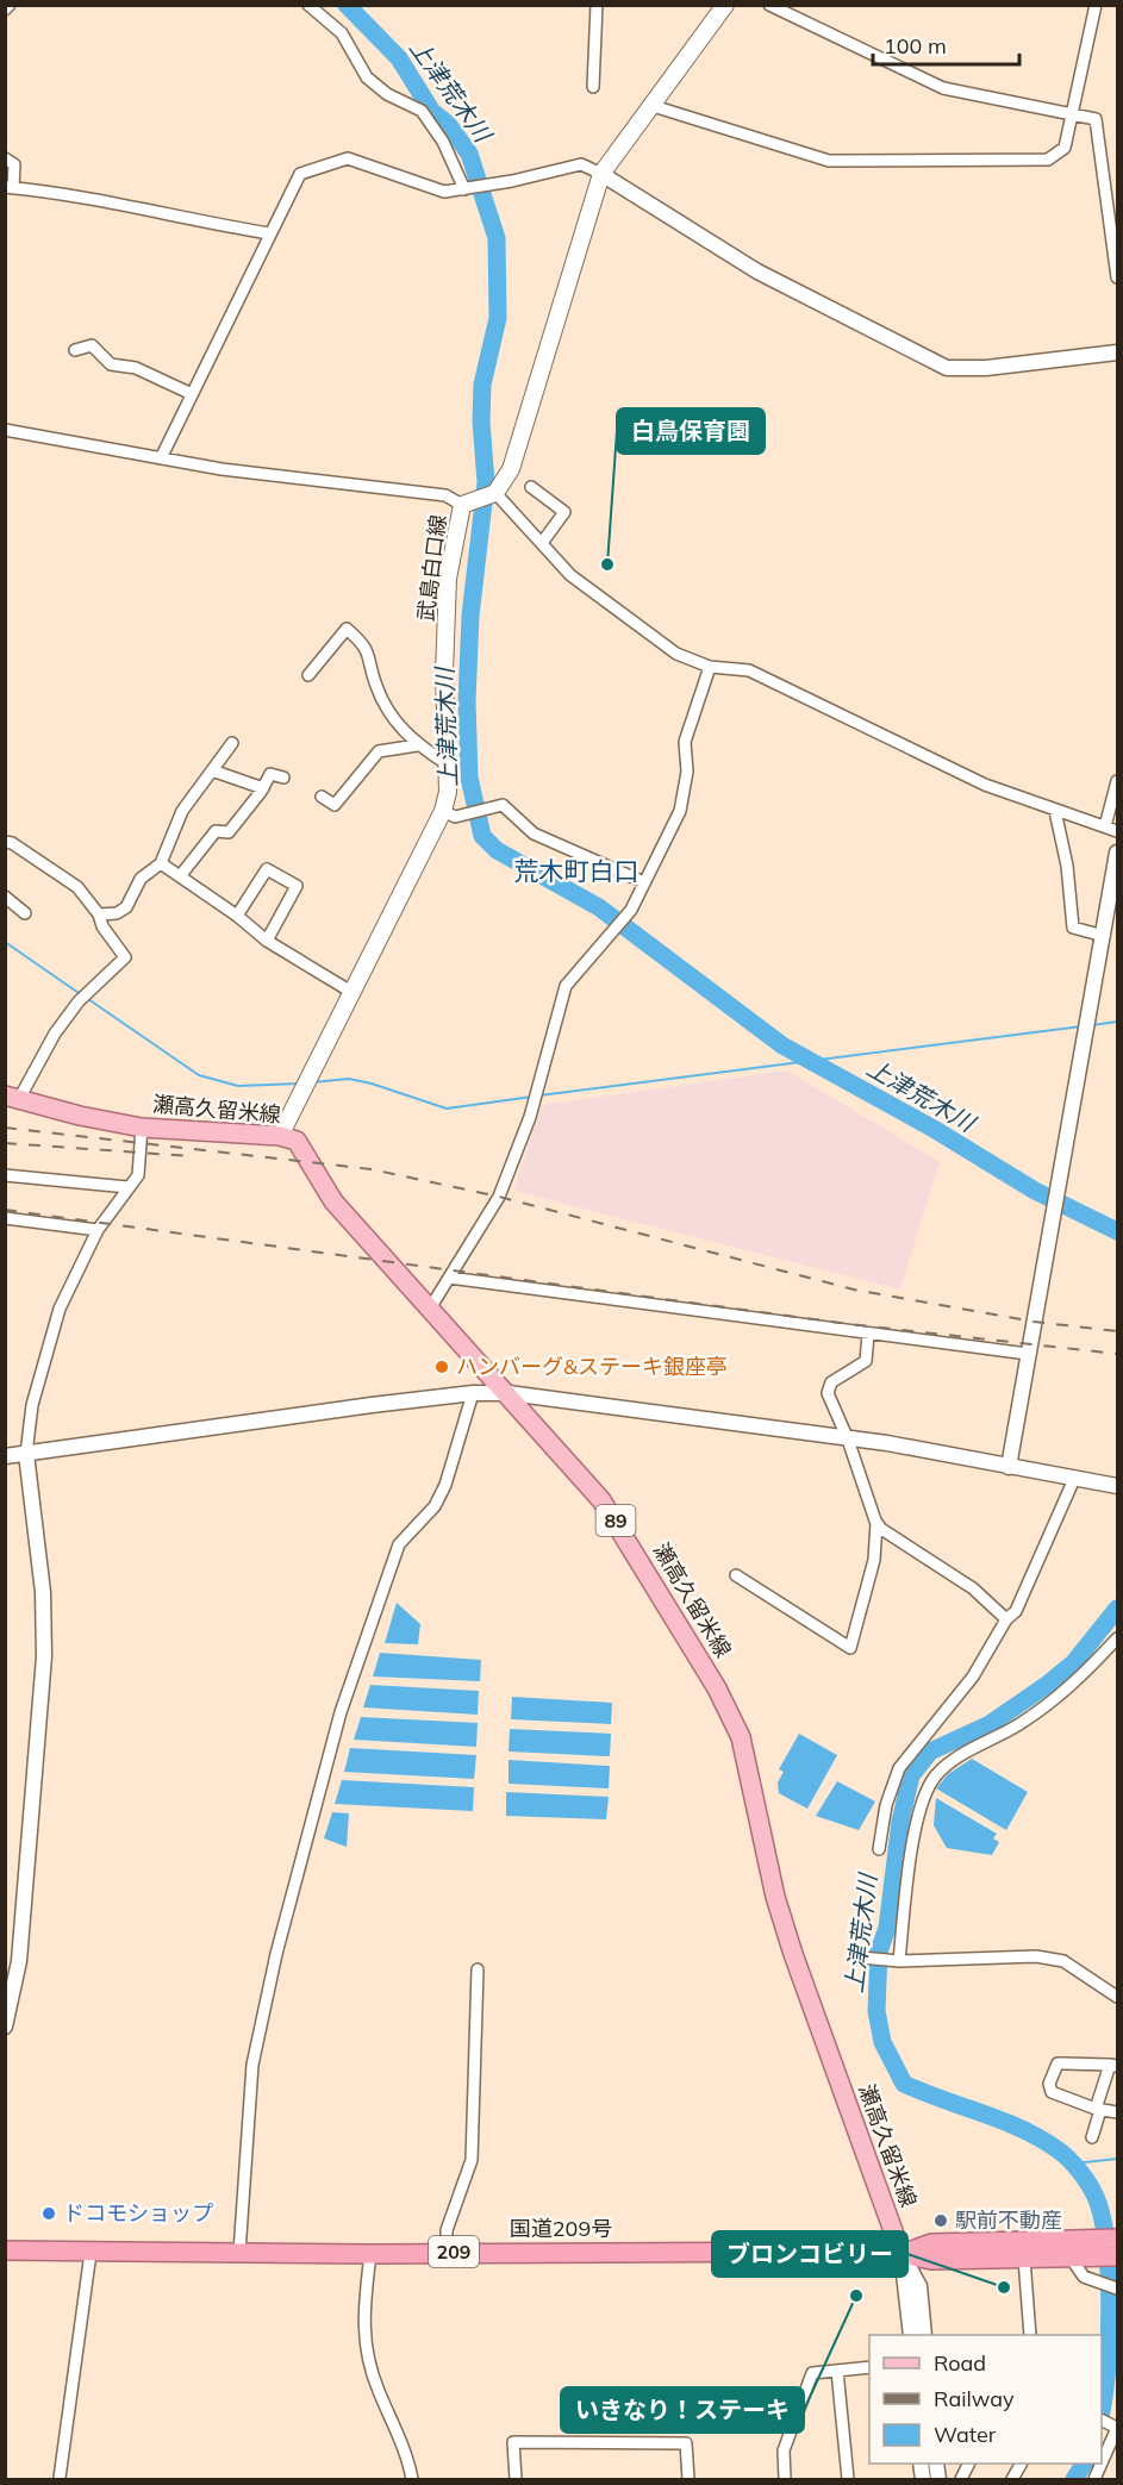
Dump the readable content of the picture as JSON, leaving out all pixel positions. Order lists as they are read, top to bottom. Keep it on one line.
{"streets":{"highway":["国道209号","209"],"main road":["武島白口線","瀬高久留米線","89"]},"crossings":[["武島白口線","瀬高久留米線"],["瀬高久留米線","国道209号"],["瀬高久留米線","209"],["国道209号","209"]],"districts":["荒木町白口"],"water":["上津荒木川"],"places":["白鳥保育園","ハンバーグ&ステーキ銀座亭","ドコモショップ","駅前不動産","ブロンコビリー","いきなり！ステーキ"],"legend":["Road","Railway","Water"],"scale_bar":"100 m"}
